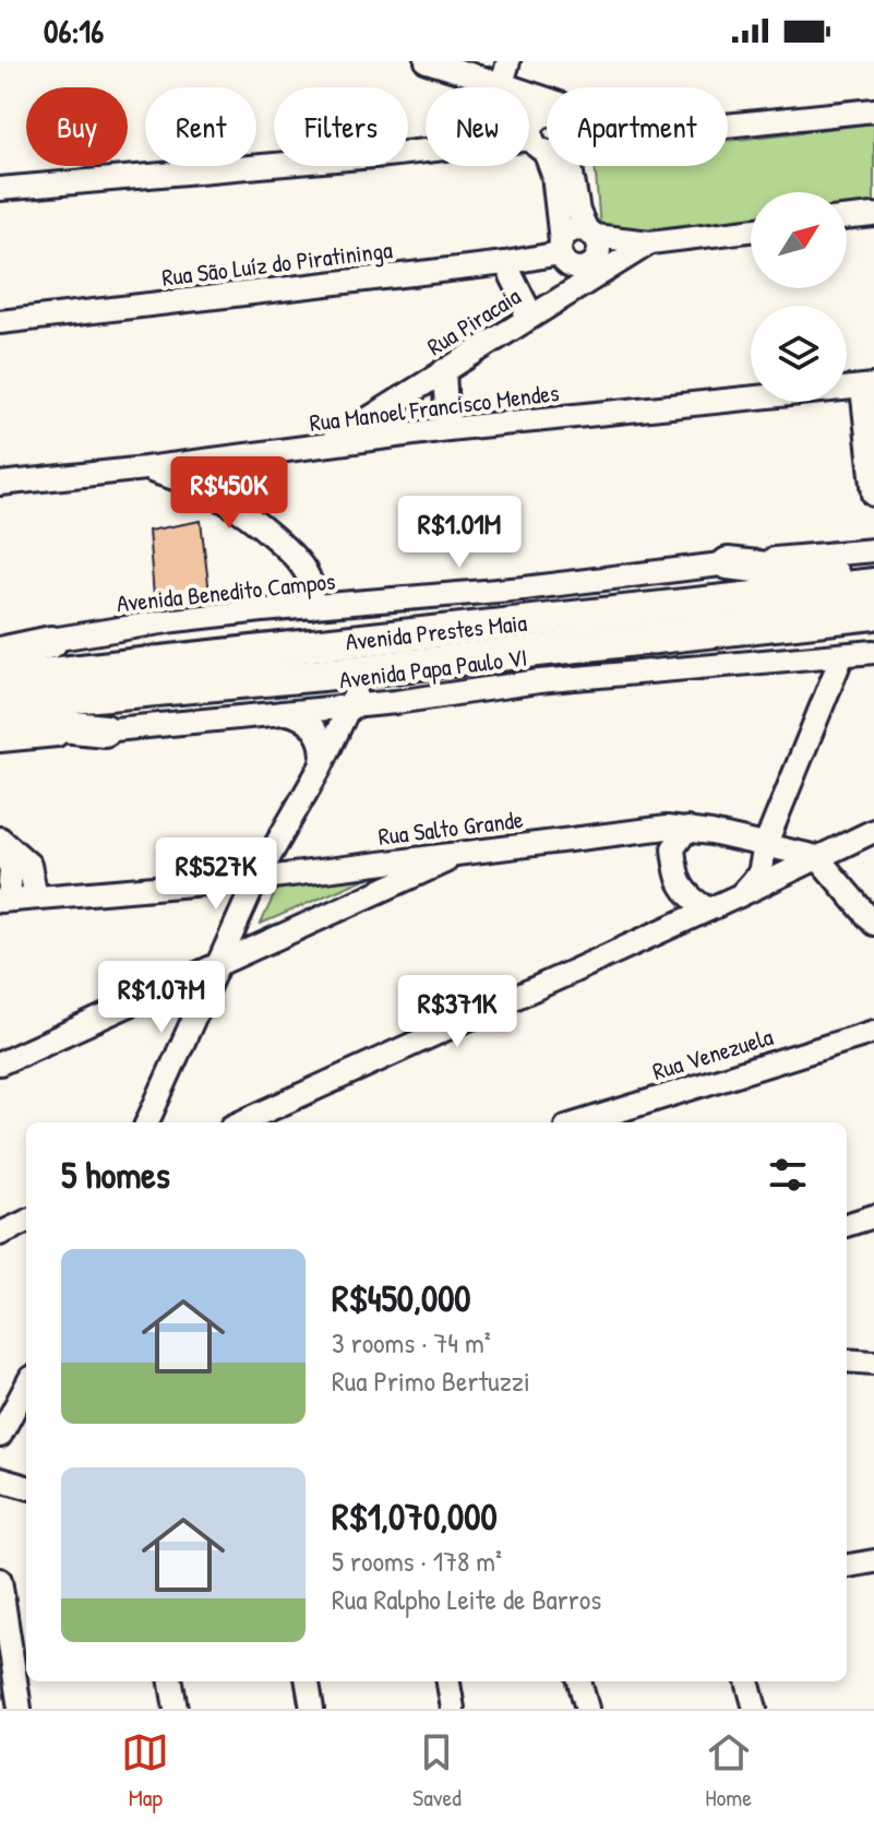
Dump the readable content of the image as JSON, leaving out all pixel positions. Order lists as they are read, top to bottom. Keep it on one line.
{"streets":{"highway":["Avenida Prestes Maia"],"street":["Rua São Luíz do Piratininga","Rua Piracaia","Rua Manoel Francisco Mendes","Avenida Benedito Campos","Avenida Papa Paulo VI","Rua Salto Grande","Rua Venezuela"]},"crossings":[["Rua Piracaia","Rua Manoel Francisco Mendes"]],"north":"top right","page":{"status":"06:16","chip":["Buy","Rent","Filters","New","Apartment"],"price":["R$450K","R$1.01M","R$527K","R$1.07M","R$371K"],"heading":"5 homes","list":[{"name":"R$450,000","note":"3 rooms · 74 m² · Rua Primo Bertuzzi"},{"name":"R$1,070,000","note":"5 rooms · 178 m² · Rua Ralpho Leite de Barros"}],"tabs":["Map","Saved","Home"]}}
